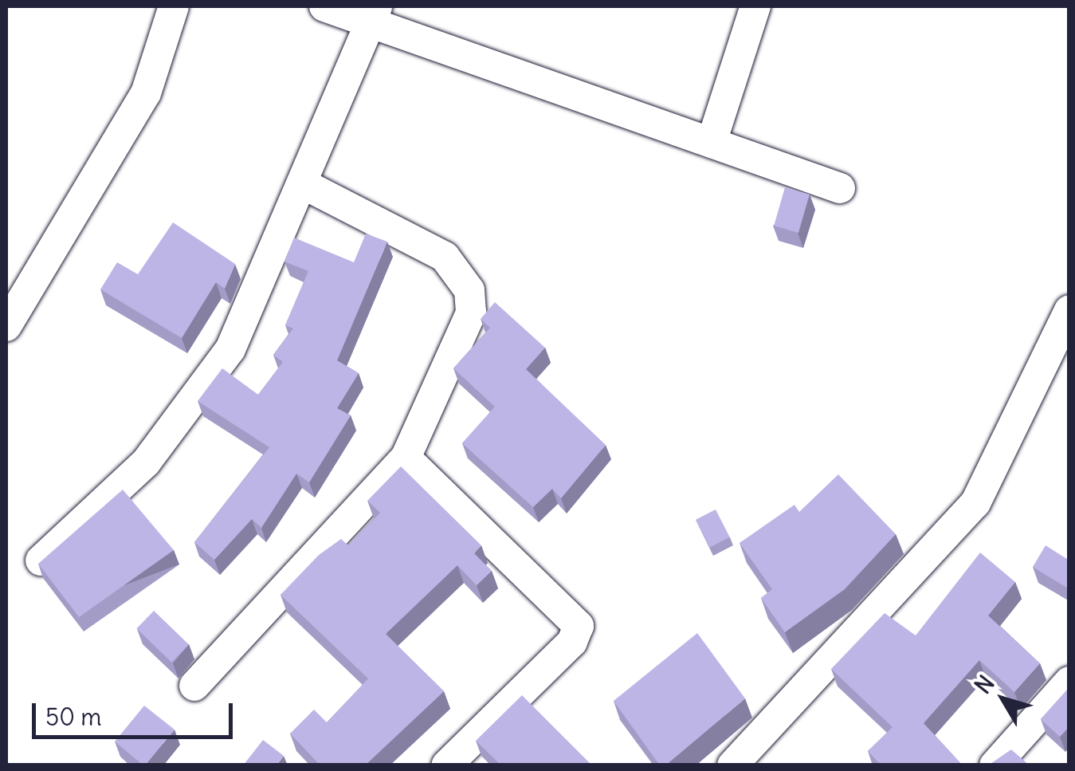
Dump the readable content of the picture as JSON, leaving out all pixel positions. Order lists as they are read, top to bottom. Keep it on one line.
{"scale_bar":"50 m","north":"top left"}
